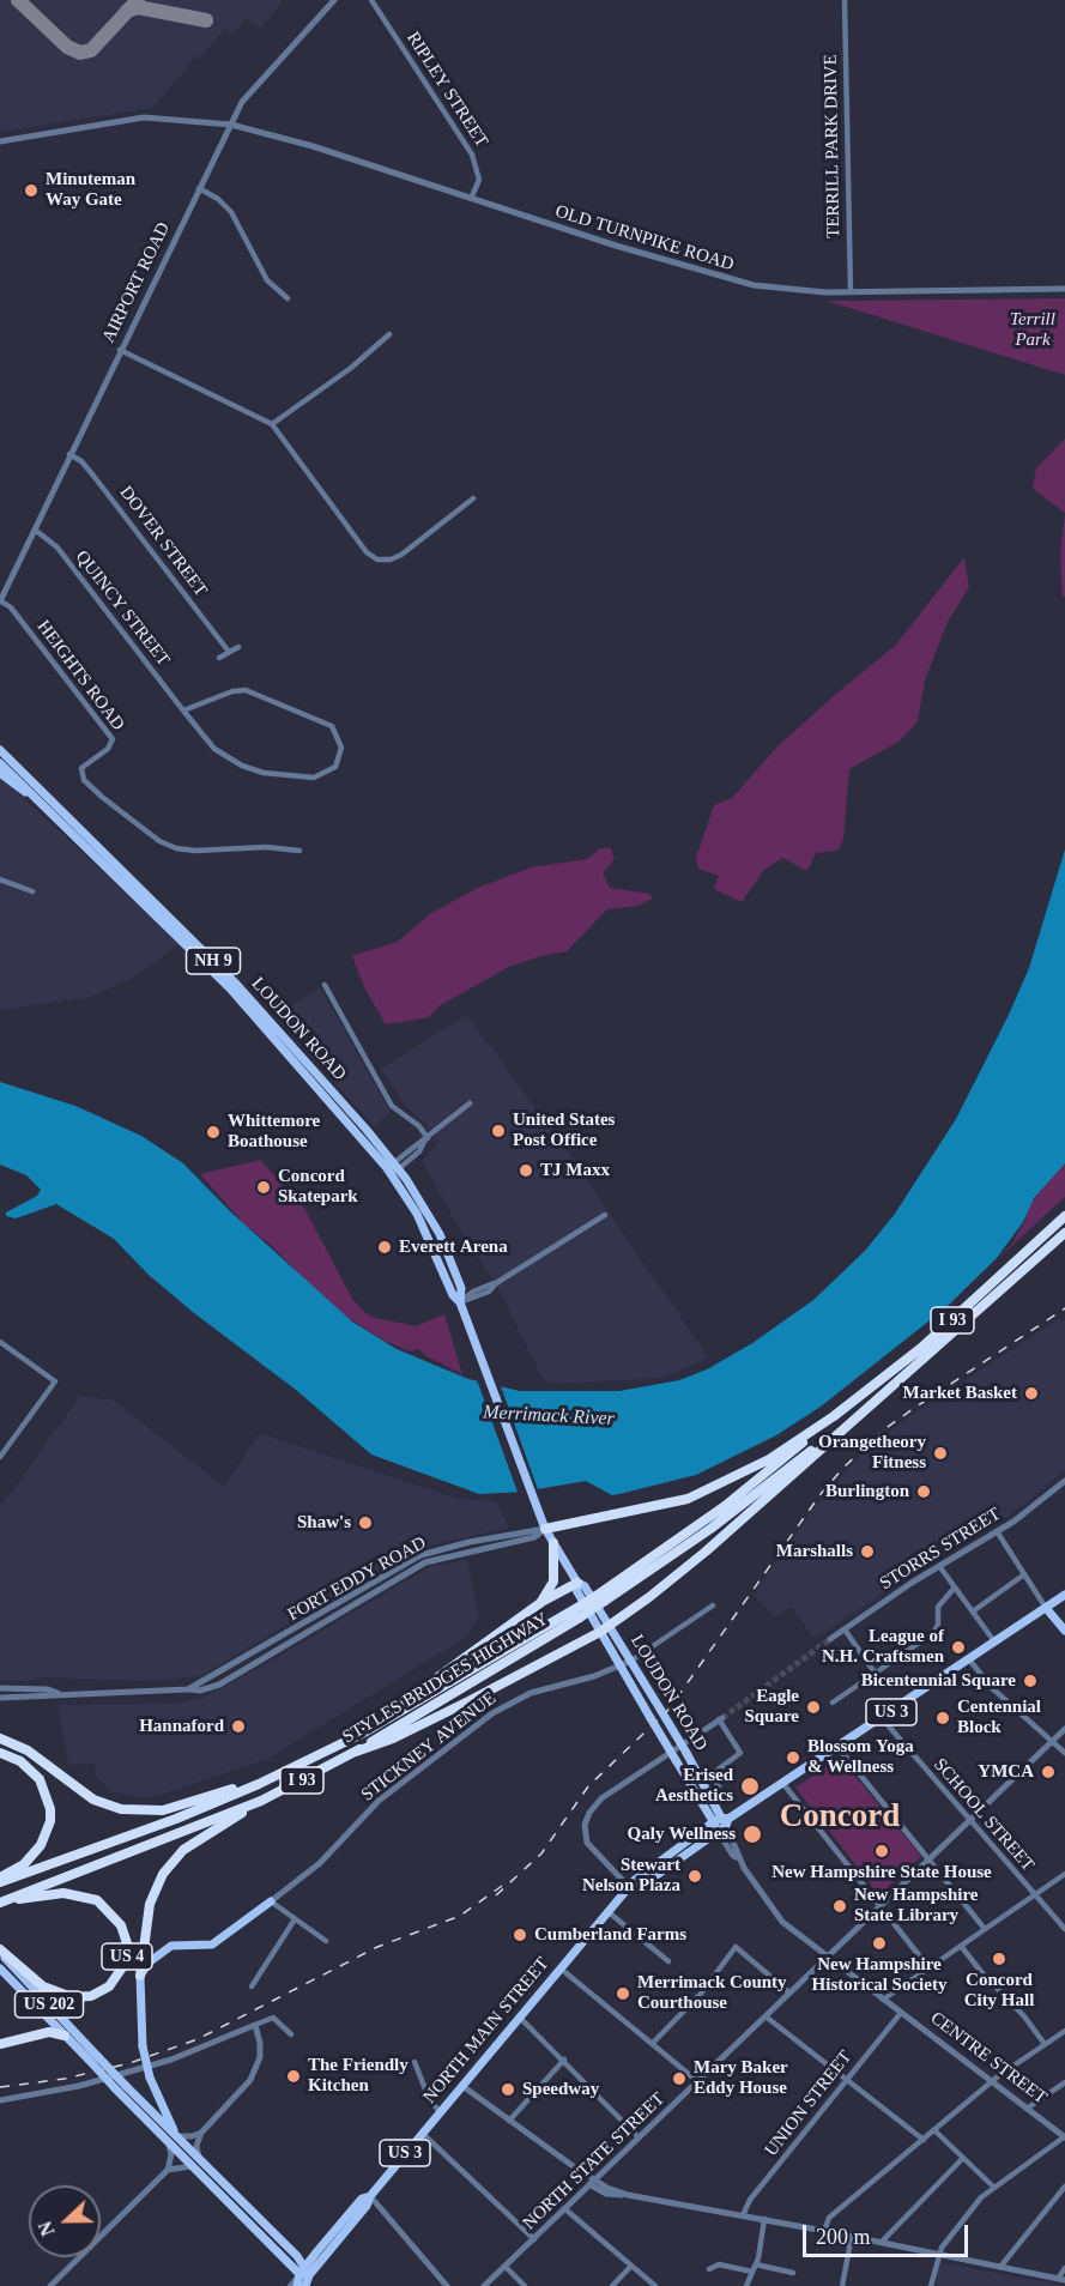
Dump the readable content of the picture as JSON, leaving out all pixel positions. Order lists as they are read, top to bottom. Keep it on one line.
{"streets":{"highway":["I 93","STYLES BRIDGES HIGHWAY","US 4"],"main road":["NH 9","LOUDON ROAD","US 3","US 202","NORTH MAIN STREET"],"street":["RIPLEY STREET","TERRILL PARK DRIVE","OLD TURNPIKE ROAD","AIRPORT ROAD","DOVER STREET","QUINCY STREET","HEIGHTS ROAD","STORRS STREET","FORT EDDY ROAD","STICKNEY AVENUE","SCHOOL STREET","CENTRE STREET","UNION STREET","NORTH STATE STREET"]},"crossings":[["RIPLEY STREET","OLD TURNPIKE ROAD"],["TERRILL PARK DRIVE","OLD TURNPIKE ROAD"],["OLD TURNPIKE ROAD","AIRPORT ROAD"],["AIRPORT ROAD","DOVER STREET"],["AIRPORT ROAD","QUINCY STREET"],["AIRPORT ROAD","HEIGHTS ROAD"],["LOUDON ROAD","FORT EDDY ROAD"],["LOUDON ROAD","STICKNEY AVENUE"],["LOUDON ROAD","NORTH MAIN STREET"],["LOUDON ROAD","CENTRE STREET"],["I 93","STYLES BRIDGES HIGHWAY"],["STYLES BRIDGES HIGHWAY","US 4"],["US 3","US 202"],["US 3","NORTH MAIN STREET"],["SCHOOL STREET","NORTH MAIN STREET"],["SCHOOL STREET","NORTH STATE STREET"],["US 4","US 202"],["US 202","NORTH MAIN STREET"],["NORTH MAIN STREET","CENTRE STREET"],["CENTRE STREET","UNION STREET"],["CENTRE STREET","NORTH STATE STREET"]],"districts":["Concord"],"water":["Merrimack River"],"parks":["Terrill Park"],"places":["Minuteman Way Gate","United States Post Office","Whittemore Boathouse","TJ Maxx","Concord Skatepark","Everett Arena","Market Basket","Orangetheory Fitness","Burlington","Shaw's","Marshalls","League of N.H. Craftsmen","Bicentennial Square","Eagle Square","Centennial Block","Hannaford","Blossom Yoga & Wellness","YMCA","Erised Aesthetics","Qaly Wellness","New Hampshire State House","Stewart Nelson Plaza","New Hampshire State Library","Cumberland Farms","New Hampshire Historical Society","Concord City Hall","Merrimack County Courthouse","The Friendly Kitchen","Mary Baker Eddy House","Speedway"],"scale_bar":"200 m","north":"left"}
